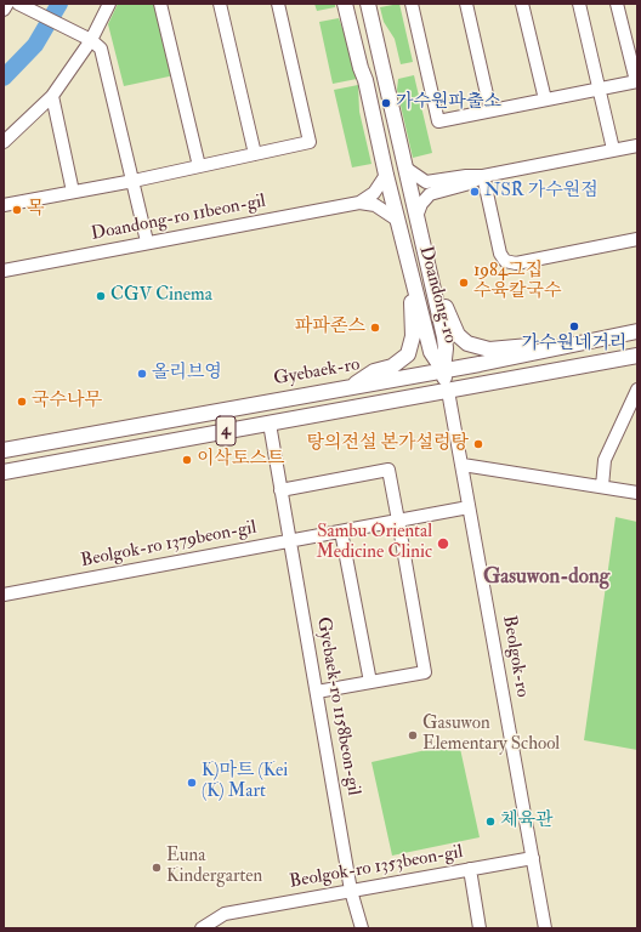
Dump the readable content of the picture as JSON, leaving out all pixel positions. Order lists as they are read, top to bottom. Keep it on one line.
{"streets":{"main road":["Doandong-ro","Gyebaek-ro","4"],"street":["Doandong-ro 11beon-gil","Beolgok-ro 1379beon-gil","Beolgok-ro","Gyebaek-ro 1158beon-gil","Beolgok-ro 1353beon-gil"]},"crossings":[["Doandong-ro","Gyebaek-ro"],["4","Beolgok-ro"],["4","Gyebaek-ro 1158beon-gil"],["Beolgok-ro 1379beon-gil","Beolgok-ro"],["Beolgok-ro 1379beon-gil","Gyebaek-ro 1158beon-gil"],["Beolgok-ro","Beolgok-ro 1353beon-gil"],["Gyebaek-ro 1158beon-gil","Beolgok-ro 1353beon-gil"]],"districts":["Gasuwon-dong"],"places":["가수원파출소","NSR 가수원점","목","1984그집 수육칼국수","CGV Cinema","가수원네거리","파파존스","올리브영","국수나무","탕의전설 본가설렁탕","이삭토스트","Sambu Oriental Medicine Clinic","Gasuwon Elementary School","K)마트 (Kei (K) Mart","체육관","Euna Kindergarten"]}
